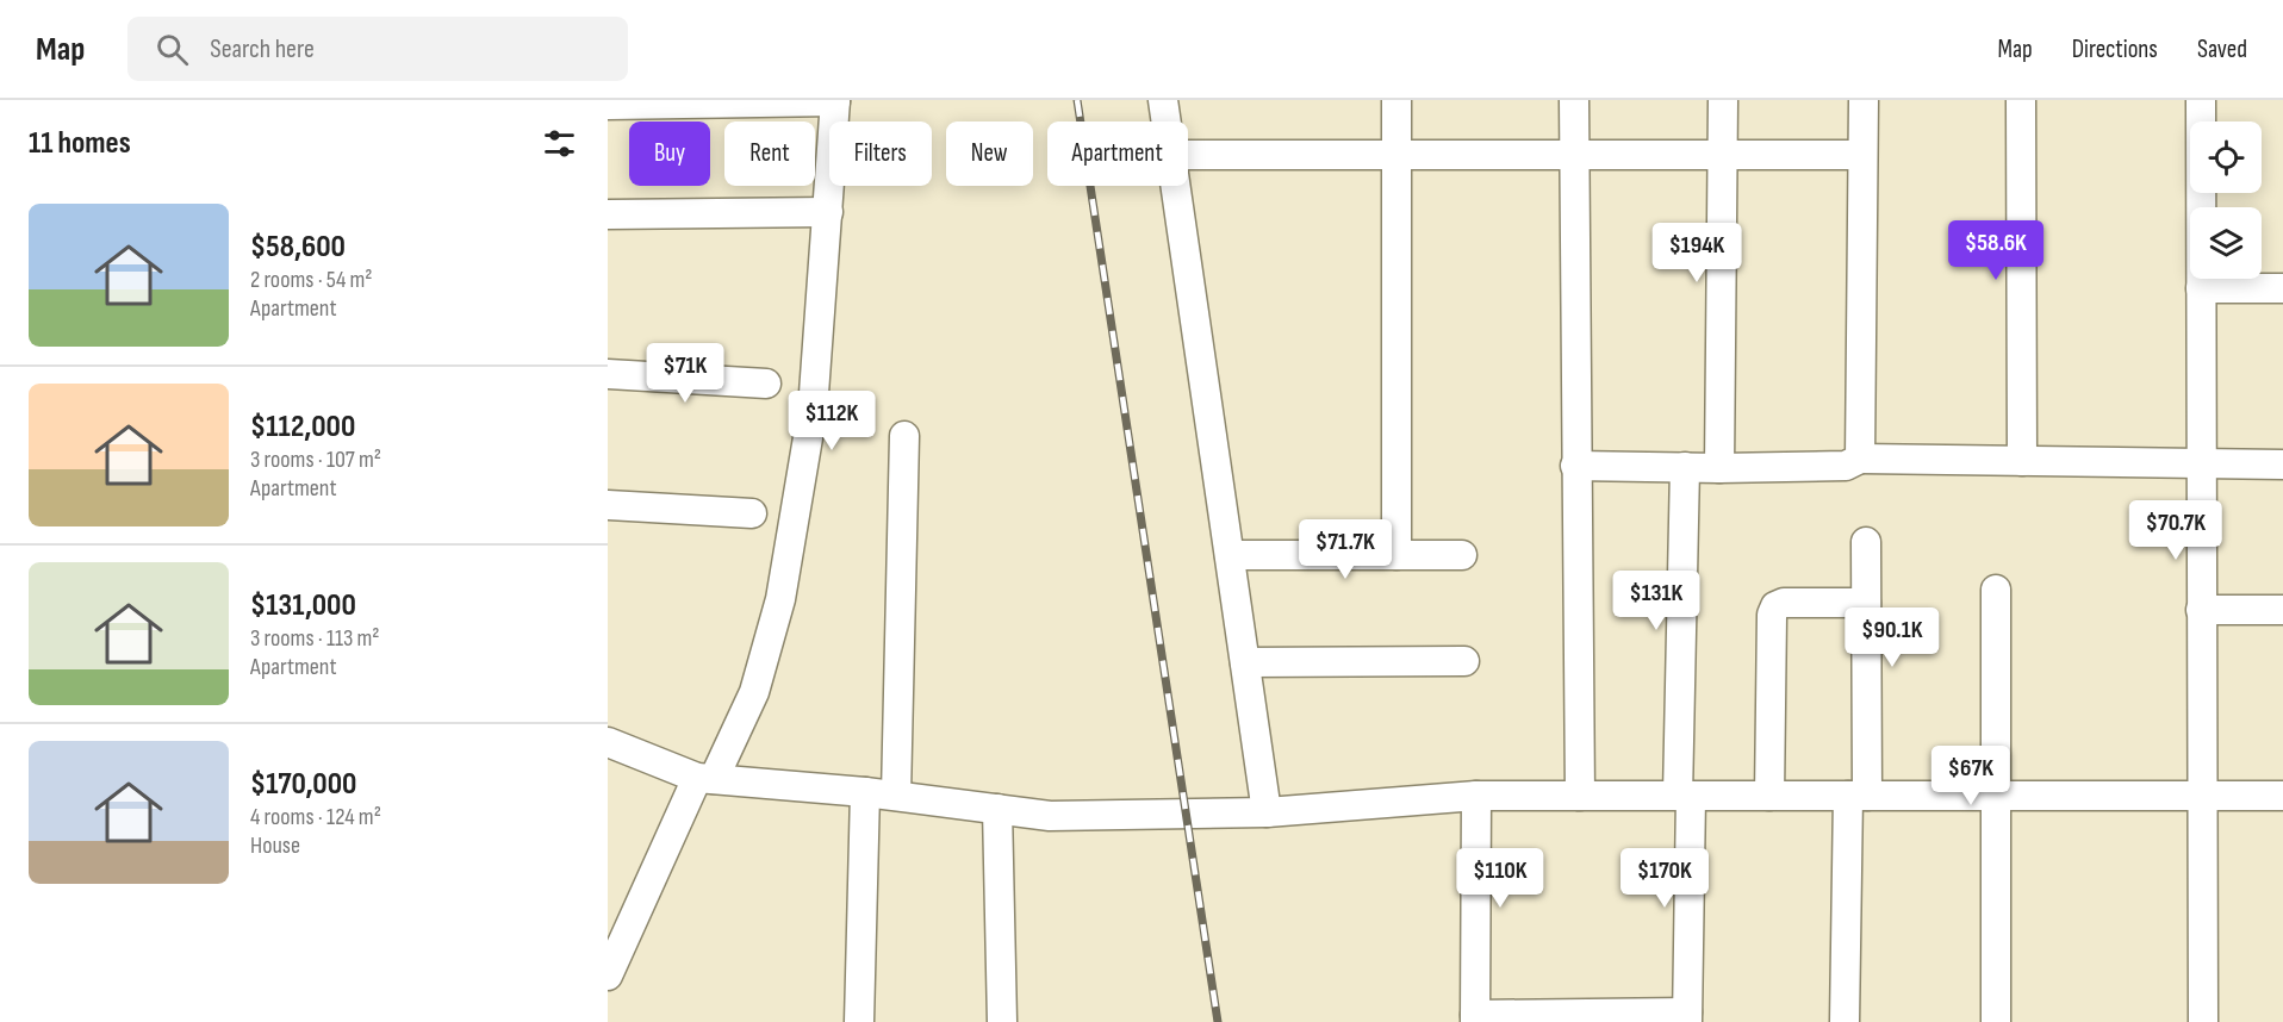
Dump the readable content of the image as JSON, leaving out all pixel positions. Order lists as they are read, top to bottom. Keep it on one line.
{"page":{"header":"Map","search":"Search here","nav":["Map","Directions","Saved"],"heading":"11 homes","chip":["Buy","Rent","Filters","New","Apartment"],"list":[{"name":"$58,600","note":"2 rooms · 54 m² · Apartment"},{"name":"$112,000","note":"3 rooms · 107 m² · Apartment"},{"name":"$131,000","note":"3 rooms · 113 m² · Apartment"},{"name":"$170,000","note":"4 rooms · 124 m² · House"}],"price":["$58.6K","$194K","$71K","$112K","$70.7K","$71.7K","$131K","$90.1K","$67K","$110K","$170K"]}}
